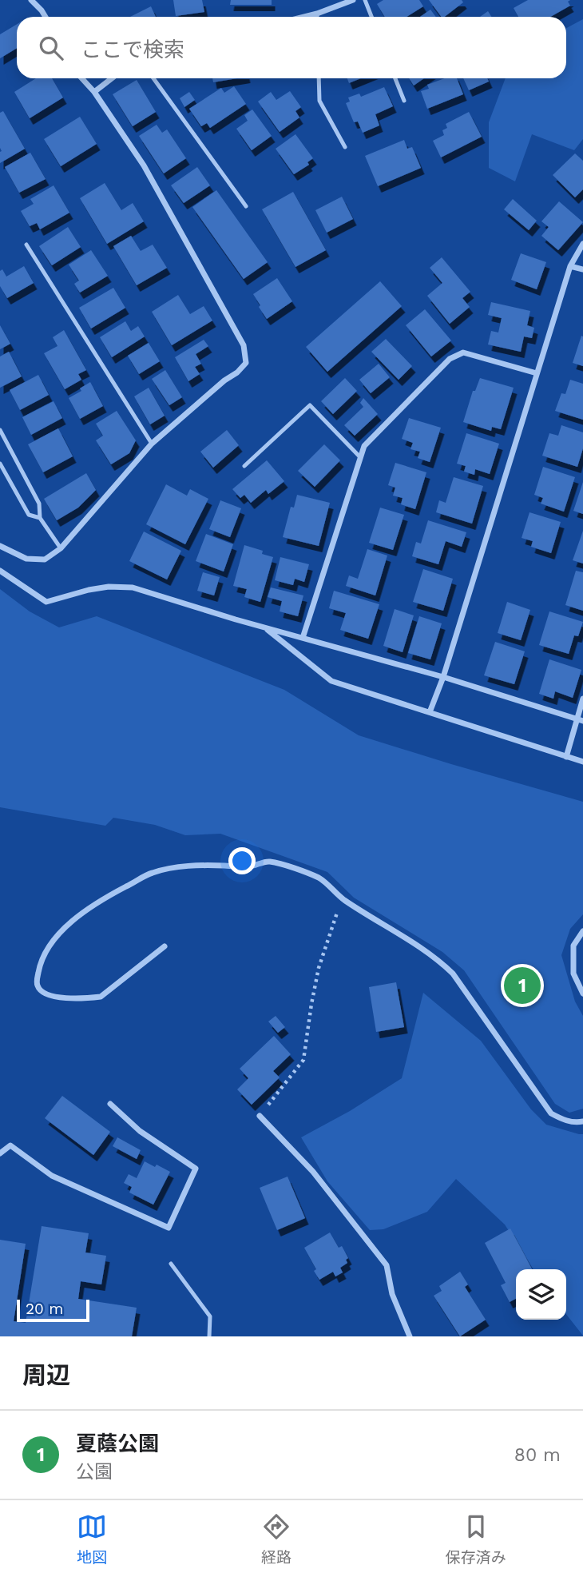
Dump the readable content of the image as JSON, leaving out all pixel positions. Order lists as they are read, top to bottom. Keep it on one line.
{"scale_bar":"20 m","page":{"search":"ここで検索","pins":"1","scale":"20 m","heading":"周辺","list":[{"mark":"1","name":"夏蔭公園","note":"公園","value":"80 m"}],"nav":["地図","経路","保存済み"]}}
